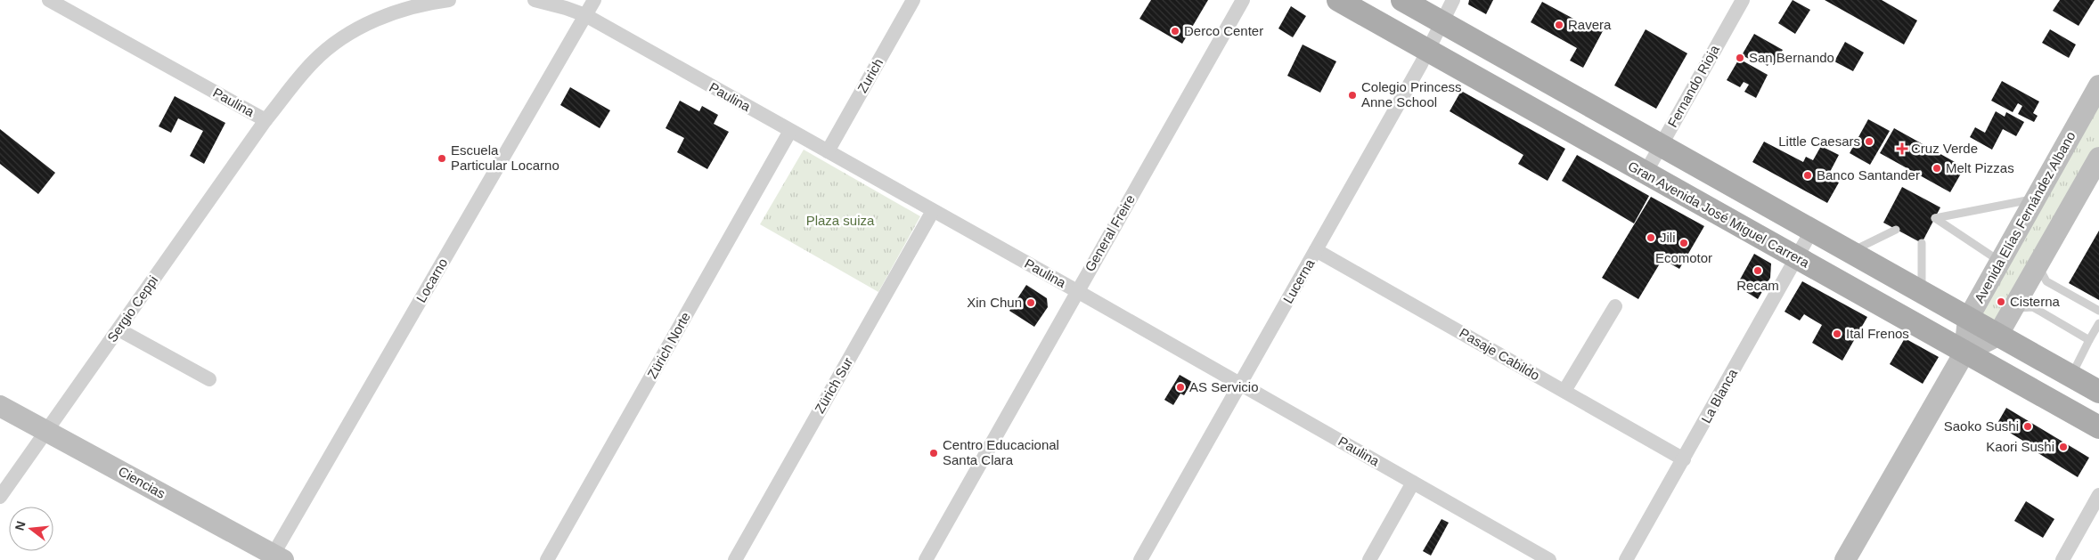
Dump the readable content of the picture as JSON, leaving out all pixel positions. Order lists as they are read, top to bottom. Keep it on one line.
{"streets":{"main road":["Gran Avenida José Miguel Carrera","Avenida Elías Fernández Albano","Ciencias"],"street":["Zurich","Fernando Rioja","Paulina","General Freire","Locarno","Lucerna","Sergio Ceppi","Zürich Norte","Pasaje Cabildo","Zürich Sur","La Blanca"]},"crossings":[["Zurich","Paulina"],["Fernando Rioja","Gran Avenida José Miguel Carrera"],["Paulina","General Freire"],["Paulina","Locarno"],["Paulina","Lucerna"],["Paulina","Sergio Ceppi"],["Paulina","Zürich Norte"],["Paulina","Zürich Sur"],["Gran Avenida José Miguel Carrera","Avenida Elías Fernández Albano"],["Gran Avenida José Miguel Carrera","Lucerna"],["Gran Avenida José Miguel Carrera","La Blanca"],["Locarno","Ciencias"],["Lucerna","Pasaje Cabildo"],["Sergio Ceppi","Ciencias"],["Pasaje Cabildo","La Blanca"]],"parks":["Plaza suiza"],"places":{"other":["Ravera","Derco Center","San Bernando","Colegio Princess Anne School","Little Caesars","Escuela Particular Locarno","Melt Pizzas","Banco Santander","Jili","Ecomotor","Recam","Cisterna","Xin Chun","Ital Frenos","AS Servicio","Saoko Sushi","Kaori Sushi","Centro Educacional Santa Clara"],"health":["Cruz Verde"]},"north":"left"}
